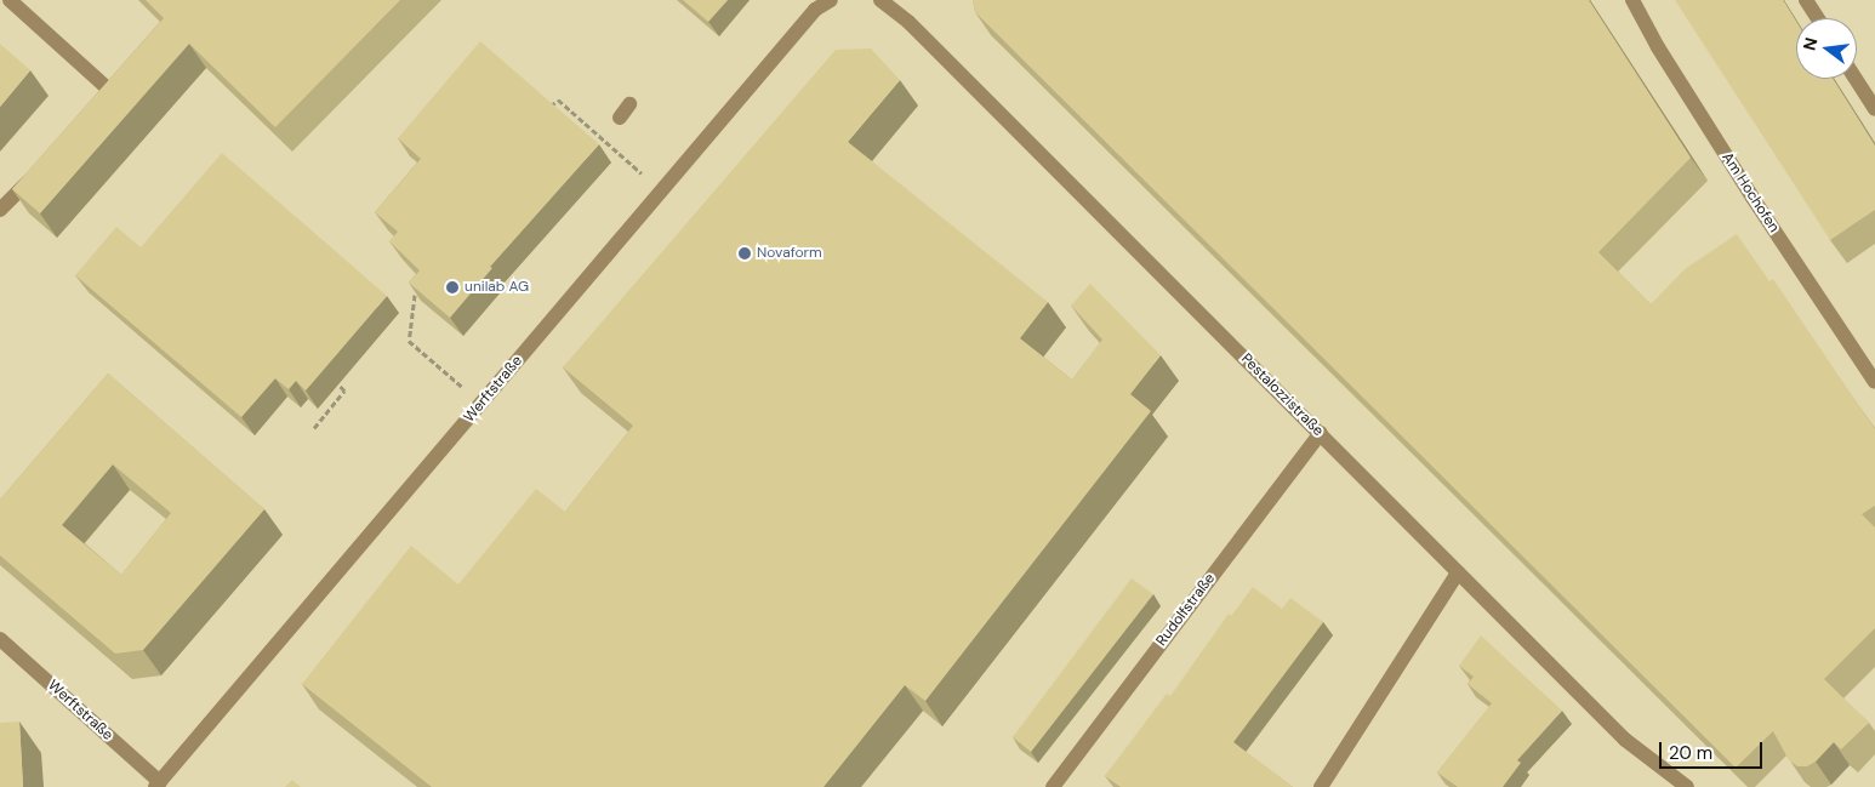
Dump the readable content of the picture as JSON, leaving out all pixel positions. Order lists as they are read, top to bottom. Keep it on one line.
{"streets":{"street":["Am Hochofen","Werftstraße","Pestalozzistraße","Rudolfstraße"]},"crossings":[["Pestalozzistraße","Rudolfstraße"]],"places":["Novaform","unilab AG"],"scale_bar":"20 m","north":"left"}
